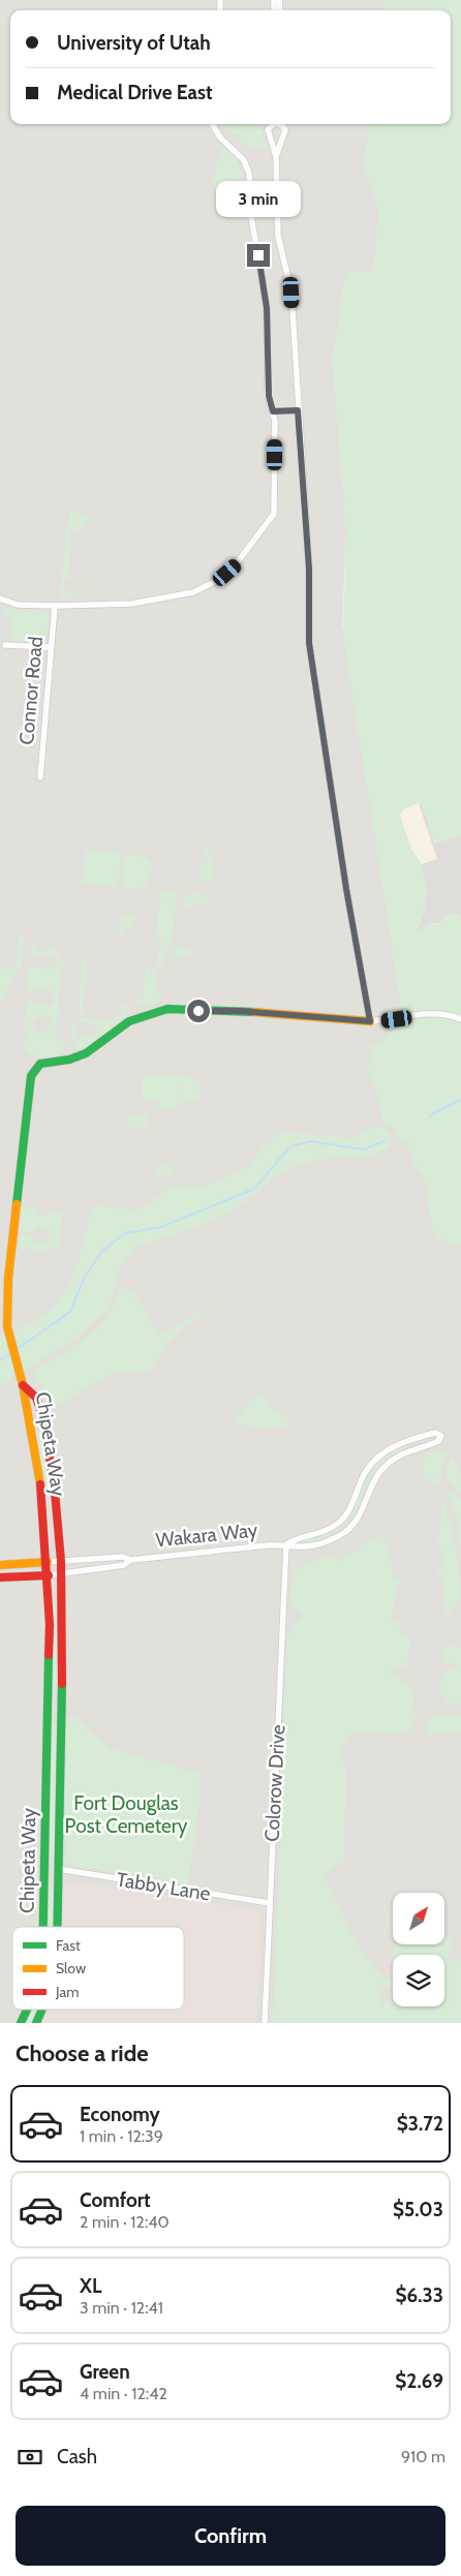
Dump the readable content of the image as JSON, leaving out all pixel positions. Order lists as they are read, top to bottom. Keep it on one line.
{"streets":{"street":["Connor Road","Chipeta Way","Wakara Way","Colorow Drive","Tabby Lane"]},"crossings":[["Chipeta Way","Wakara Way"],["Chipeta Way","Tabby Lane"],["Wakara Way","Colorow Drive"],["Colorow Drive","Tabby Lane"]],"parks":["Fort Douglas Post Cemetery"],"legend":["Fast","Slow","Jam"],"north":"top right","page":{"banner":["University of Utah","Medical Drive East"],"bubble":"3 min","heading":"Choose a ride","list":[{"name":"Economy","note":"1 min · 12:39","value":"$3.72"},{"name":"Comfort","note":"2 min · 12:40","value":"$5.03"},{"name":"XL","note":"3 min · 12:41","value":"$6.33"},{"name":"Green","note":"4 min · 12:42","value":"$2.69"}],"pay":["Cash","910 m"],"buttons":"Confirm"}}
